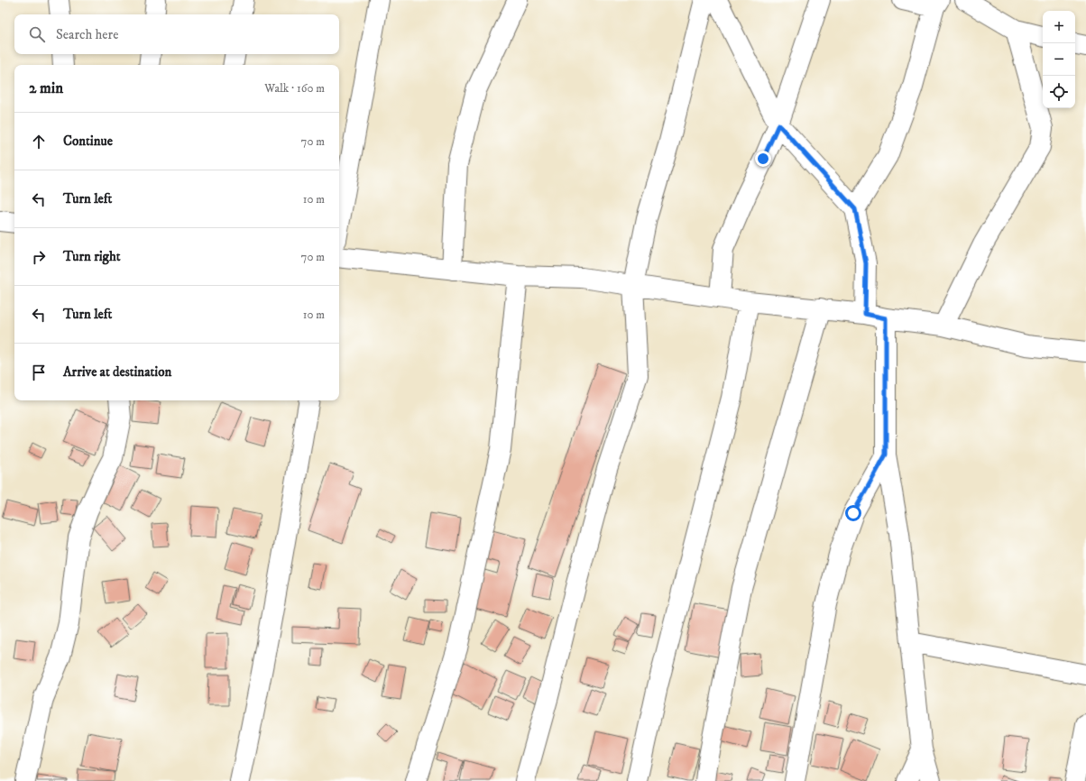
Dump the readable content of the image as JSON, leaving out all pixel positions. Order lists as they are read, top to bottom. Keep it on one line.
{"page":{"map_buttons":["+","−"],"search":"Search here","heading":["2 min","Walk · 160 m"],"list":[["Continue","70 m"],["Turn left","10 m"],["Turn right","70 m"],["Turn left","10 m"],"Arrive at destination"]}}
